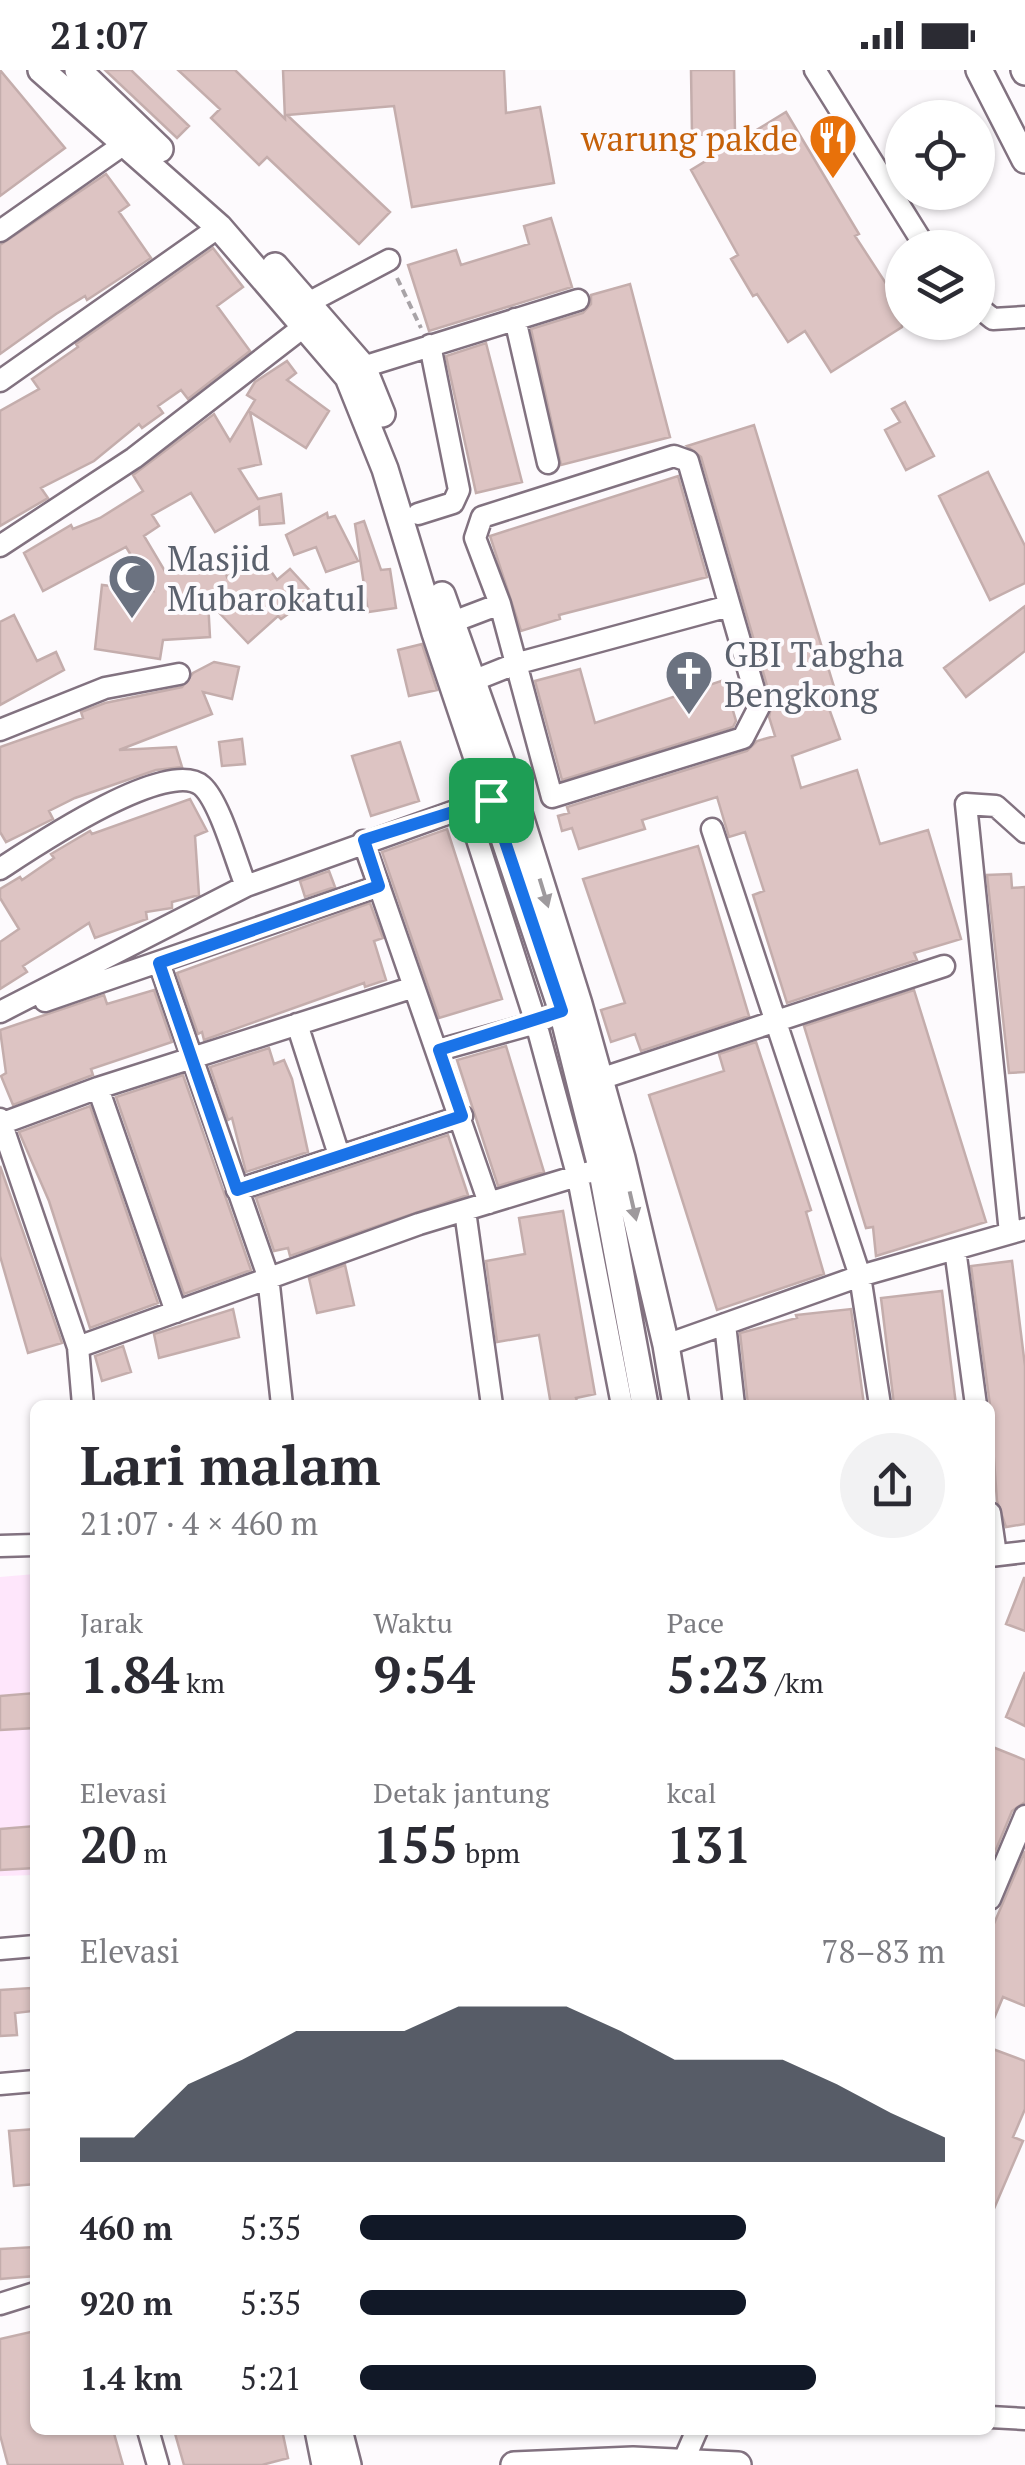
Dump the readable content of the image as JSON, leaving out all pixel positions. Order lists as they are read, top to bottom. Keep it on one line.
{"places":{"restaurant":["warung pakde"],"mosque":["Masjid Mubarokatul"],"church":["GBI Tabgha Bengkong"]},"page":{"status":"21:07","heading":["Lari malam","21:07 · 4 × 460 m"],"stats":[["Jarak","1.84 km"],["Waktu","9:54"],["Pace","5:23 /km"],["Elevasi","20 m"],["Detak jantung","155 bpm"],["kcal","131"]],"chart":["Elevasi","78–83 m"],"list":[{"name":"460 m","note":"5:35"},{"name":"920 m","note":"5:35"},{"name":"1.4 km","note":"5:21"}]}}
